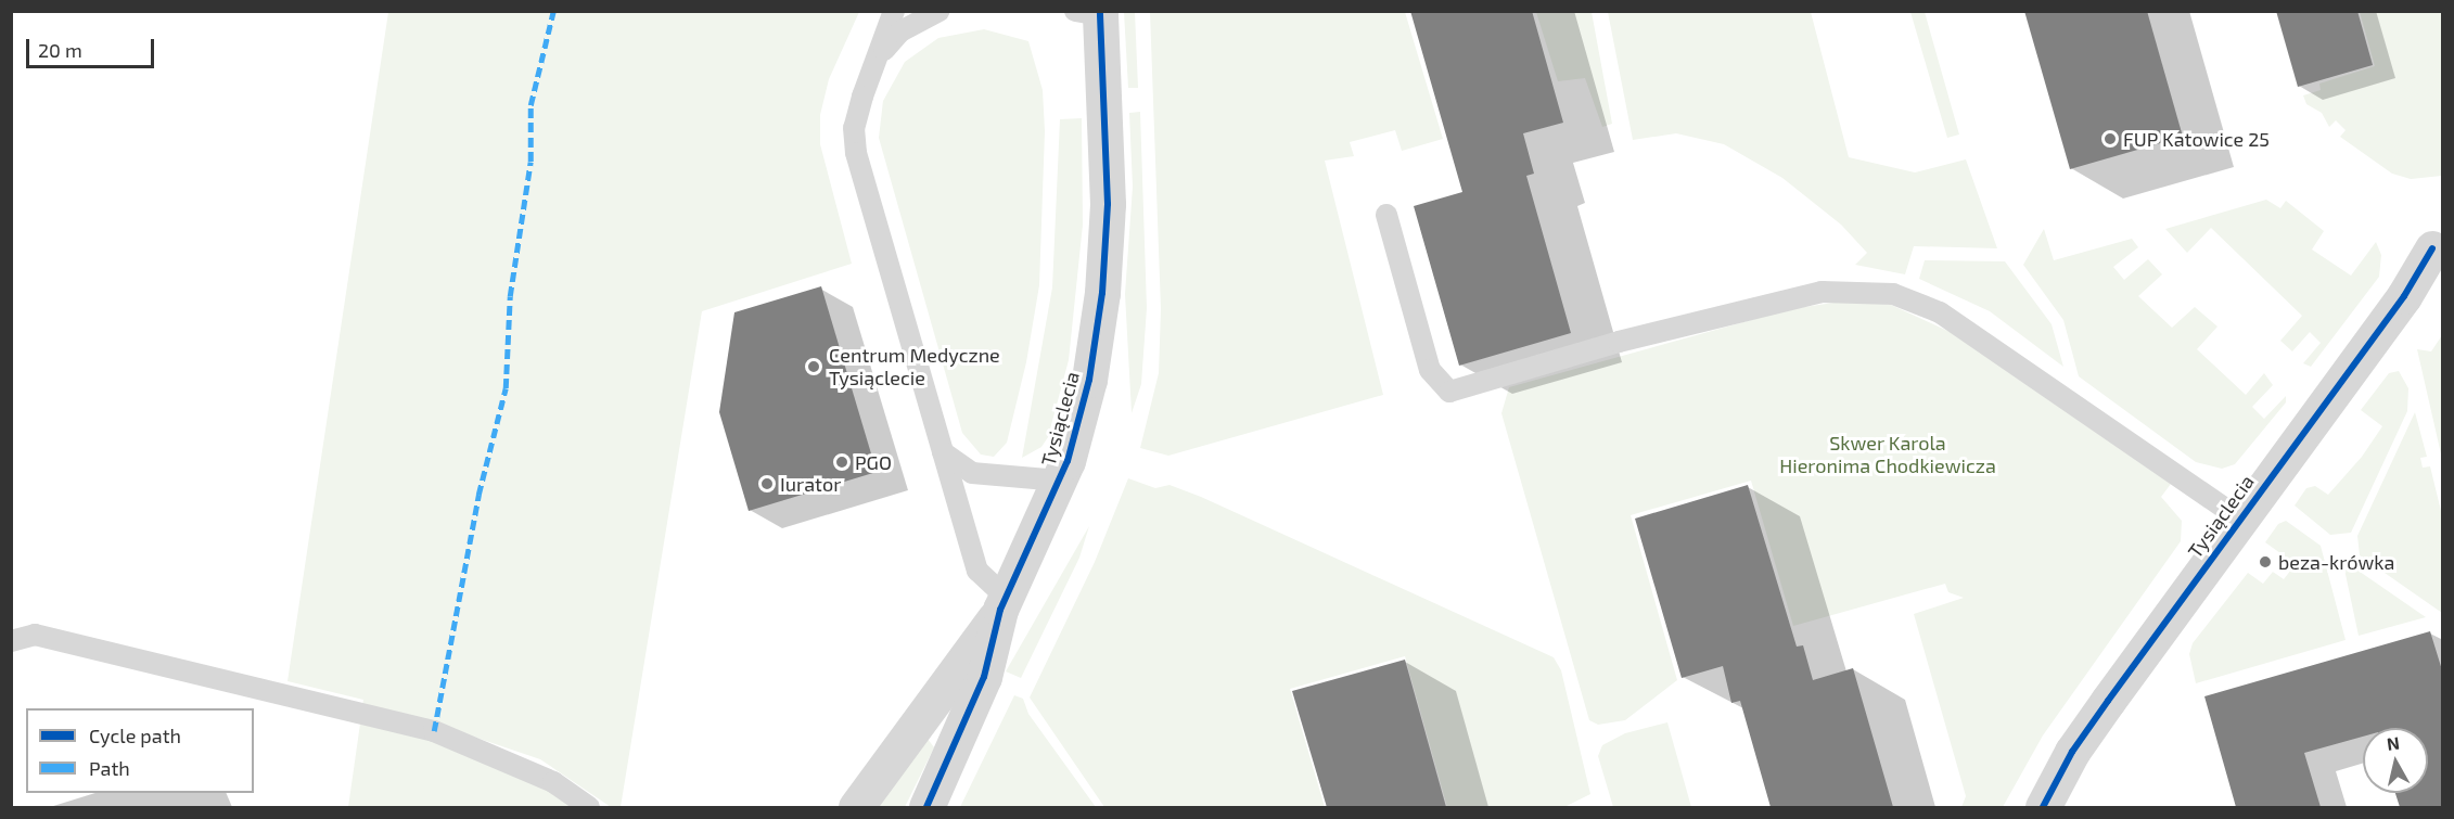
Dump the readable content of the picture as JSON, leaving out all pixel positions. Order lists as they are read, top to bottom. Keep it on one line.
{"streets":{"street":["Tysiąclecia"]},"parks":["Skwer Karola Hieronima Chodkiewicza"],"places":["FUP Katowice 25","Centrum Medyczne Tysiąclecie","PGO","Iurator","beza-krówka"],"legend":["Cycle path","Path"],"scale_bar":"20 m","north":"top"}
